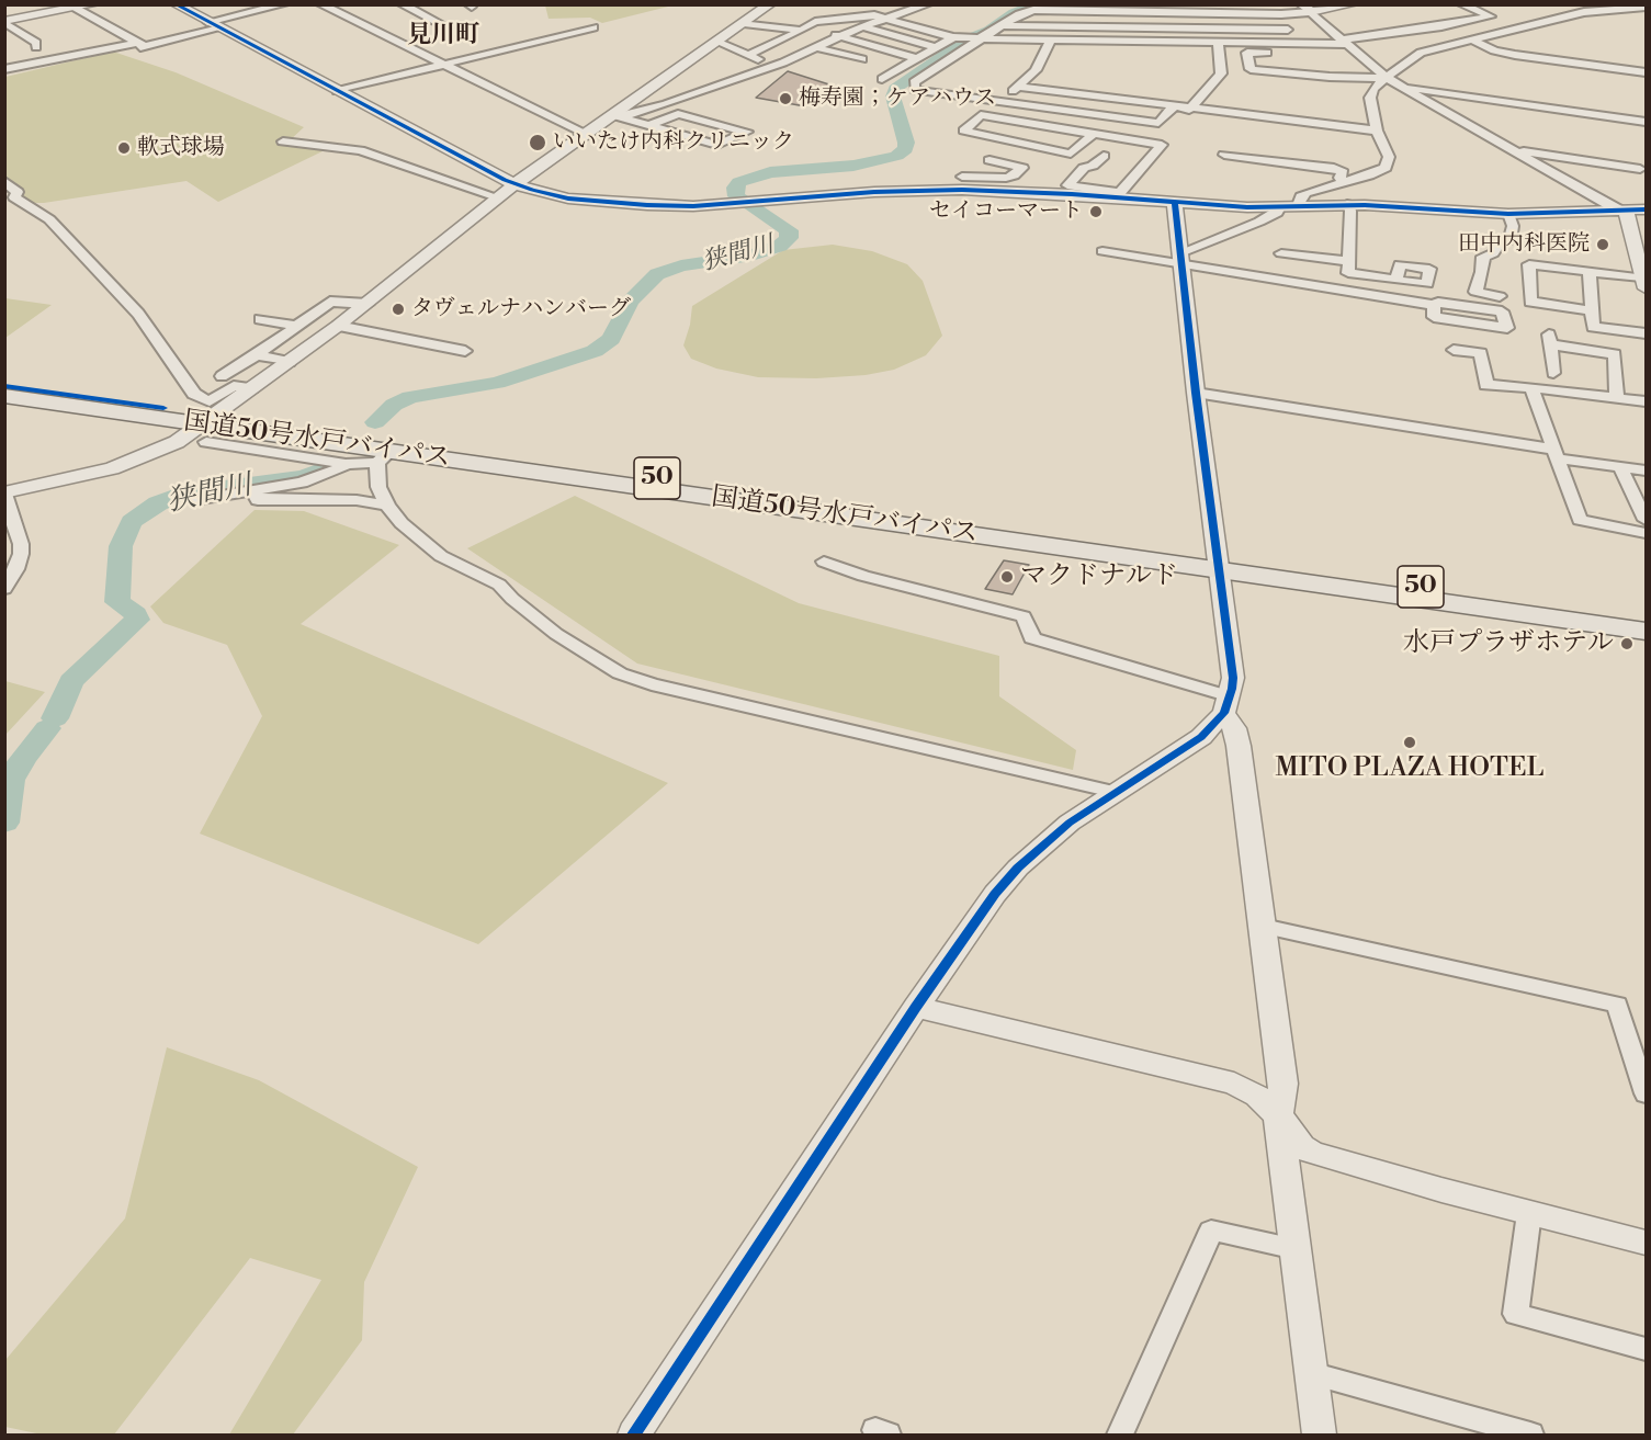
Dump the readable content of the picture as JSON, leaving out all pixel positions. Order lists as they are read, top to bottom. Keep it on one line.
{"streets":{"highway":["国道50号水戸バイパス","50"]},"districts":["見川町"],"water":["狭間川"],"places":["梅寿園；ケアハウス","いいたけ内科クリニック","軟式球場","セイコーマート","田中内科医院","タヴェルナハンバーグ","マクドナルド","水戸プラザホテル","MITO PLAZA HOTEL"]}
